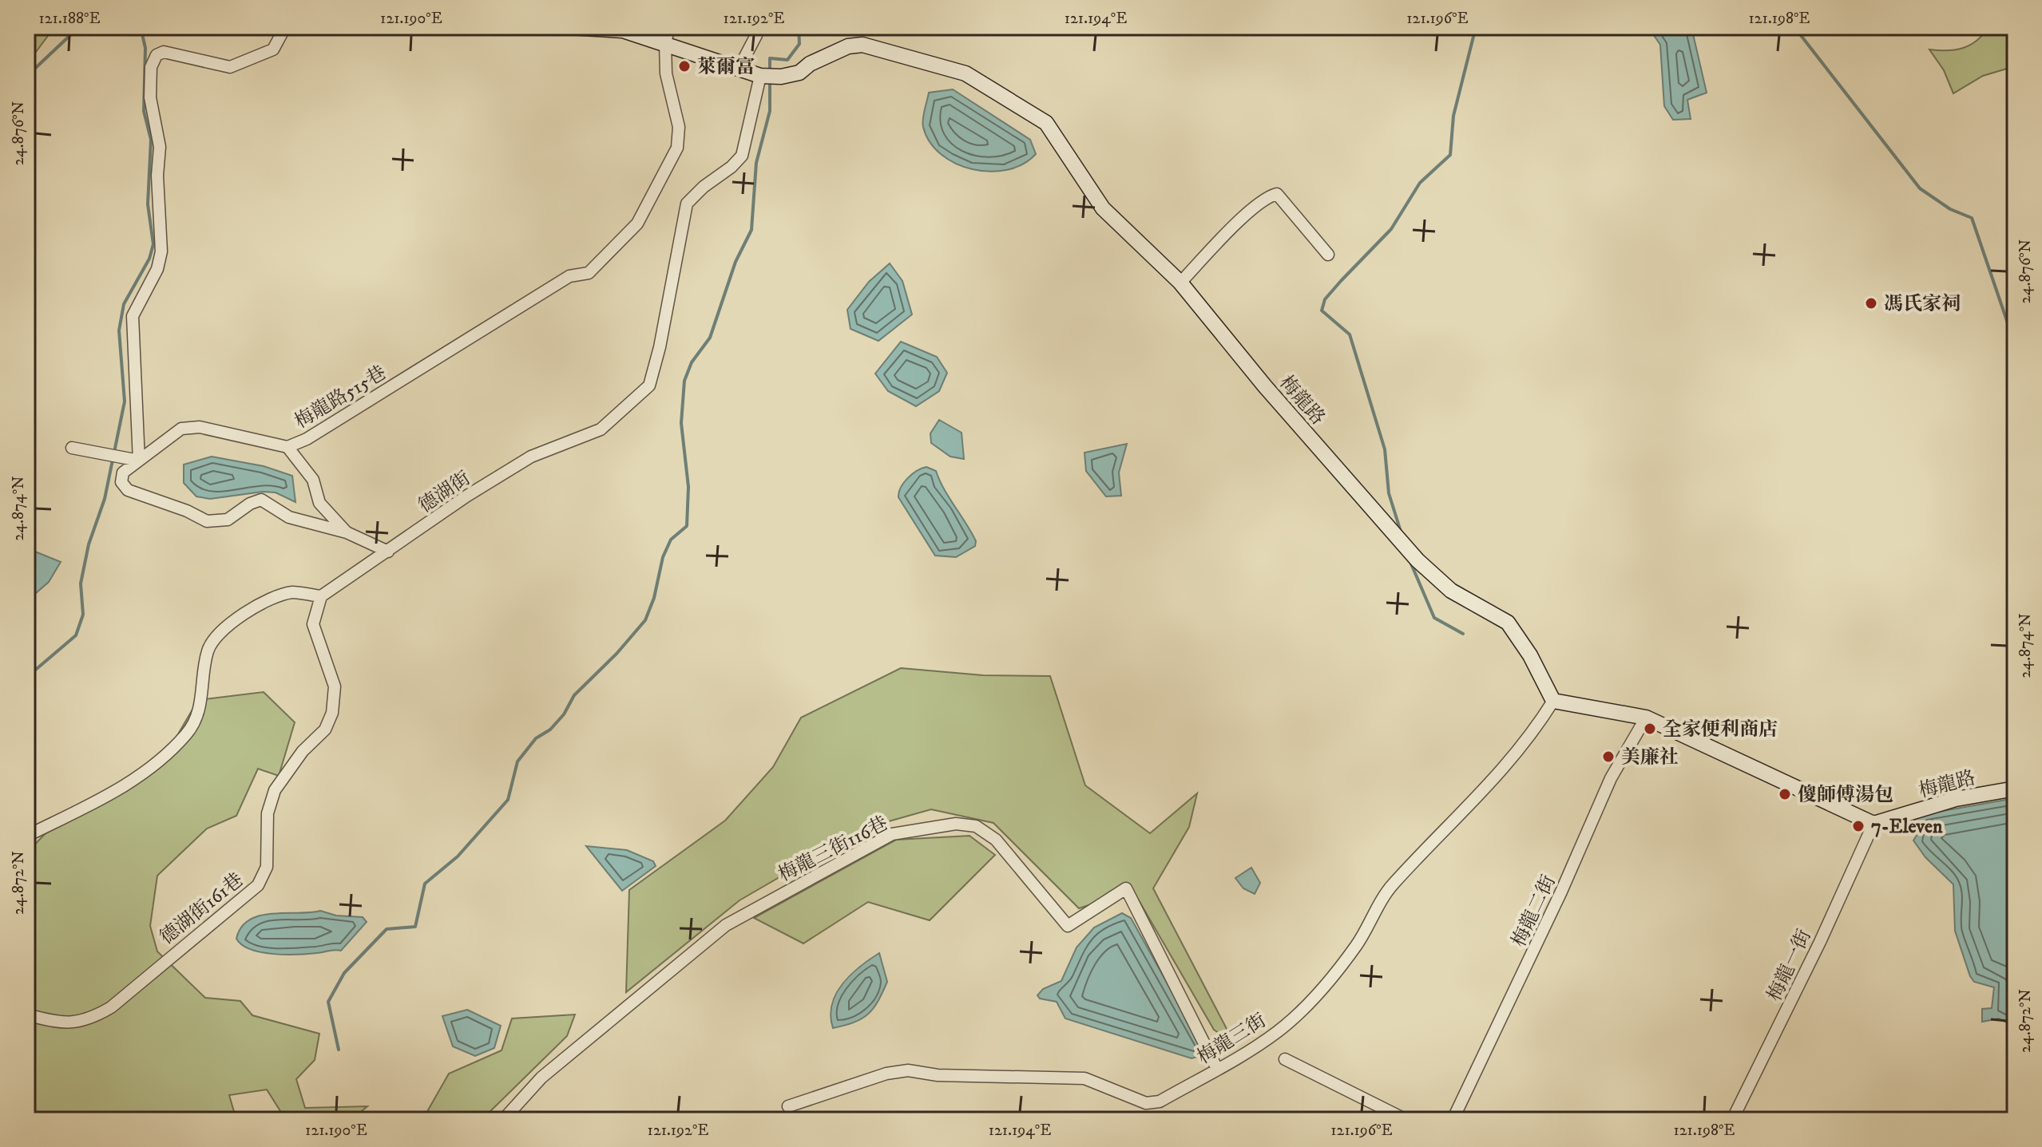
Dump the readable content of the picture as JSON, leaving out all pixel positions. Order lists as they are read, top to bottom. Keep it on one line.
{"streets":{"street":["梅龍路515巷","梅龍路","德湖街","梅龍三街116巷","德湖街161巷","梅龍二街","梅龍一街","梅龍三街"]},"crossings":[["梅龍路515巷","德湖街"],["梅龍路","德湖街"],["梅龍路","梅龍一街"],["梅龍路","梅龍三街"],["德湖街","德湖街161巷"],["梅龍三街116巷","梅龍三街"]],"places":["萊爾富","馮氏家祠","全家便利商店","美廉社","傻師傅湯包","7-Eleven"],"coordinates":["121.188°E","121.190°E","121.192°E","121.194°E","121.196°E","121.198°E","24.876°N","24.874°N","24.872°N"]}
